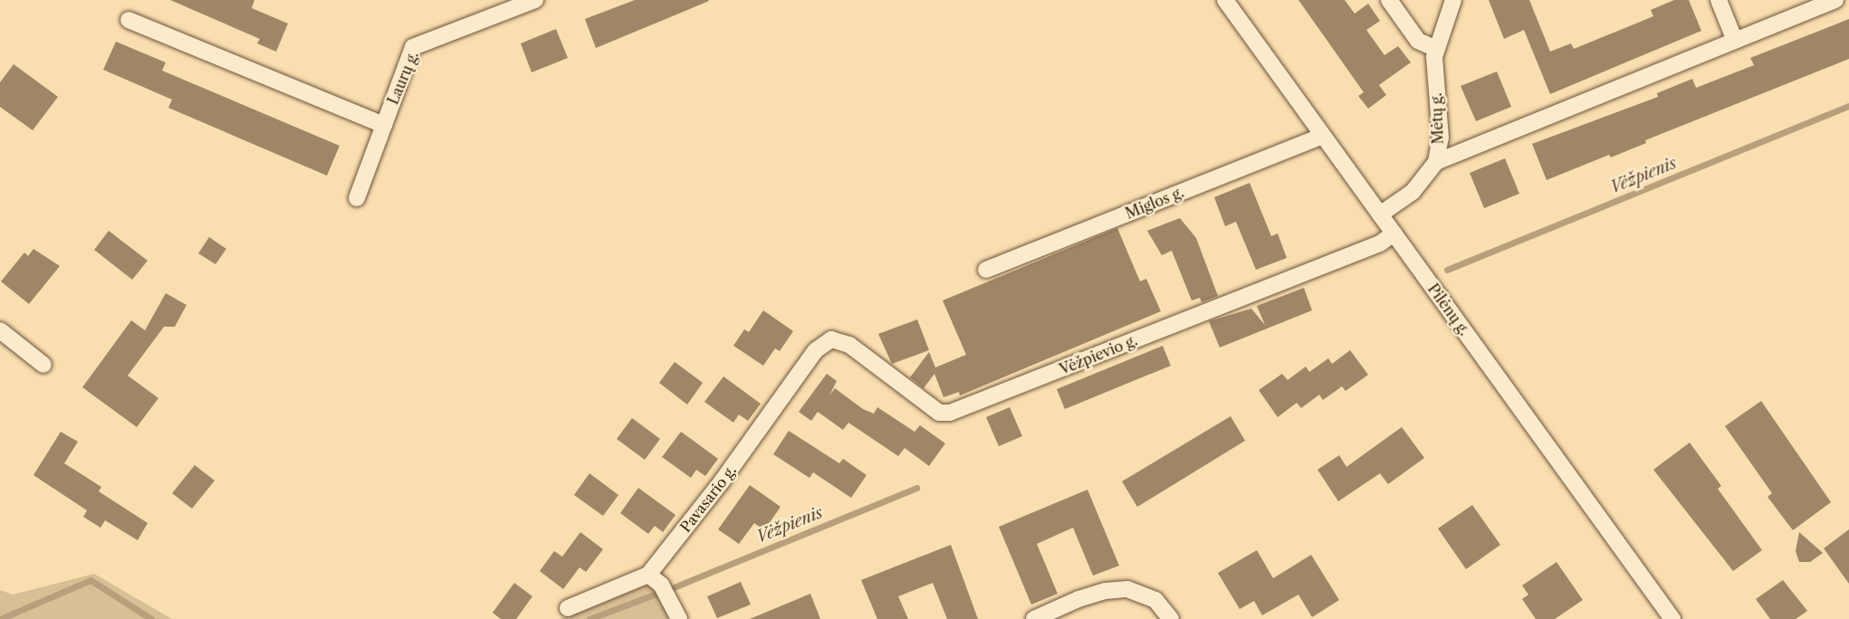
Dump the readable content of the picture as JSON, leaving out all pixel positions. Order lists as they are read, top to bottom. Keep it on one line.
{"streets":{"street":["Laurų g.","Mėtų g.","Miglos g.","Pilėnų g.","Vėžpievio g.","Pavasario g."]},"crossings":[["Mėtų g.","Pilėnų g."],["Miglos g.","Pilėnų g."],["Pilėnų g.","Vėžpievio g."],["Vėžpievio g.","Pavasario g."]],"water":["Vėžpienis"]}
